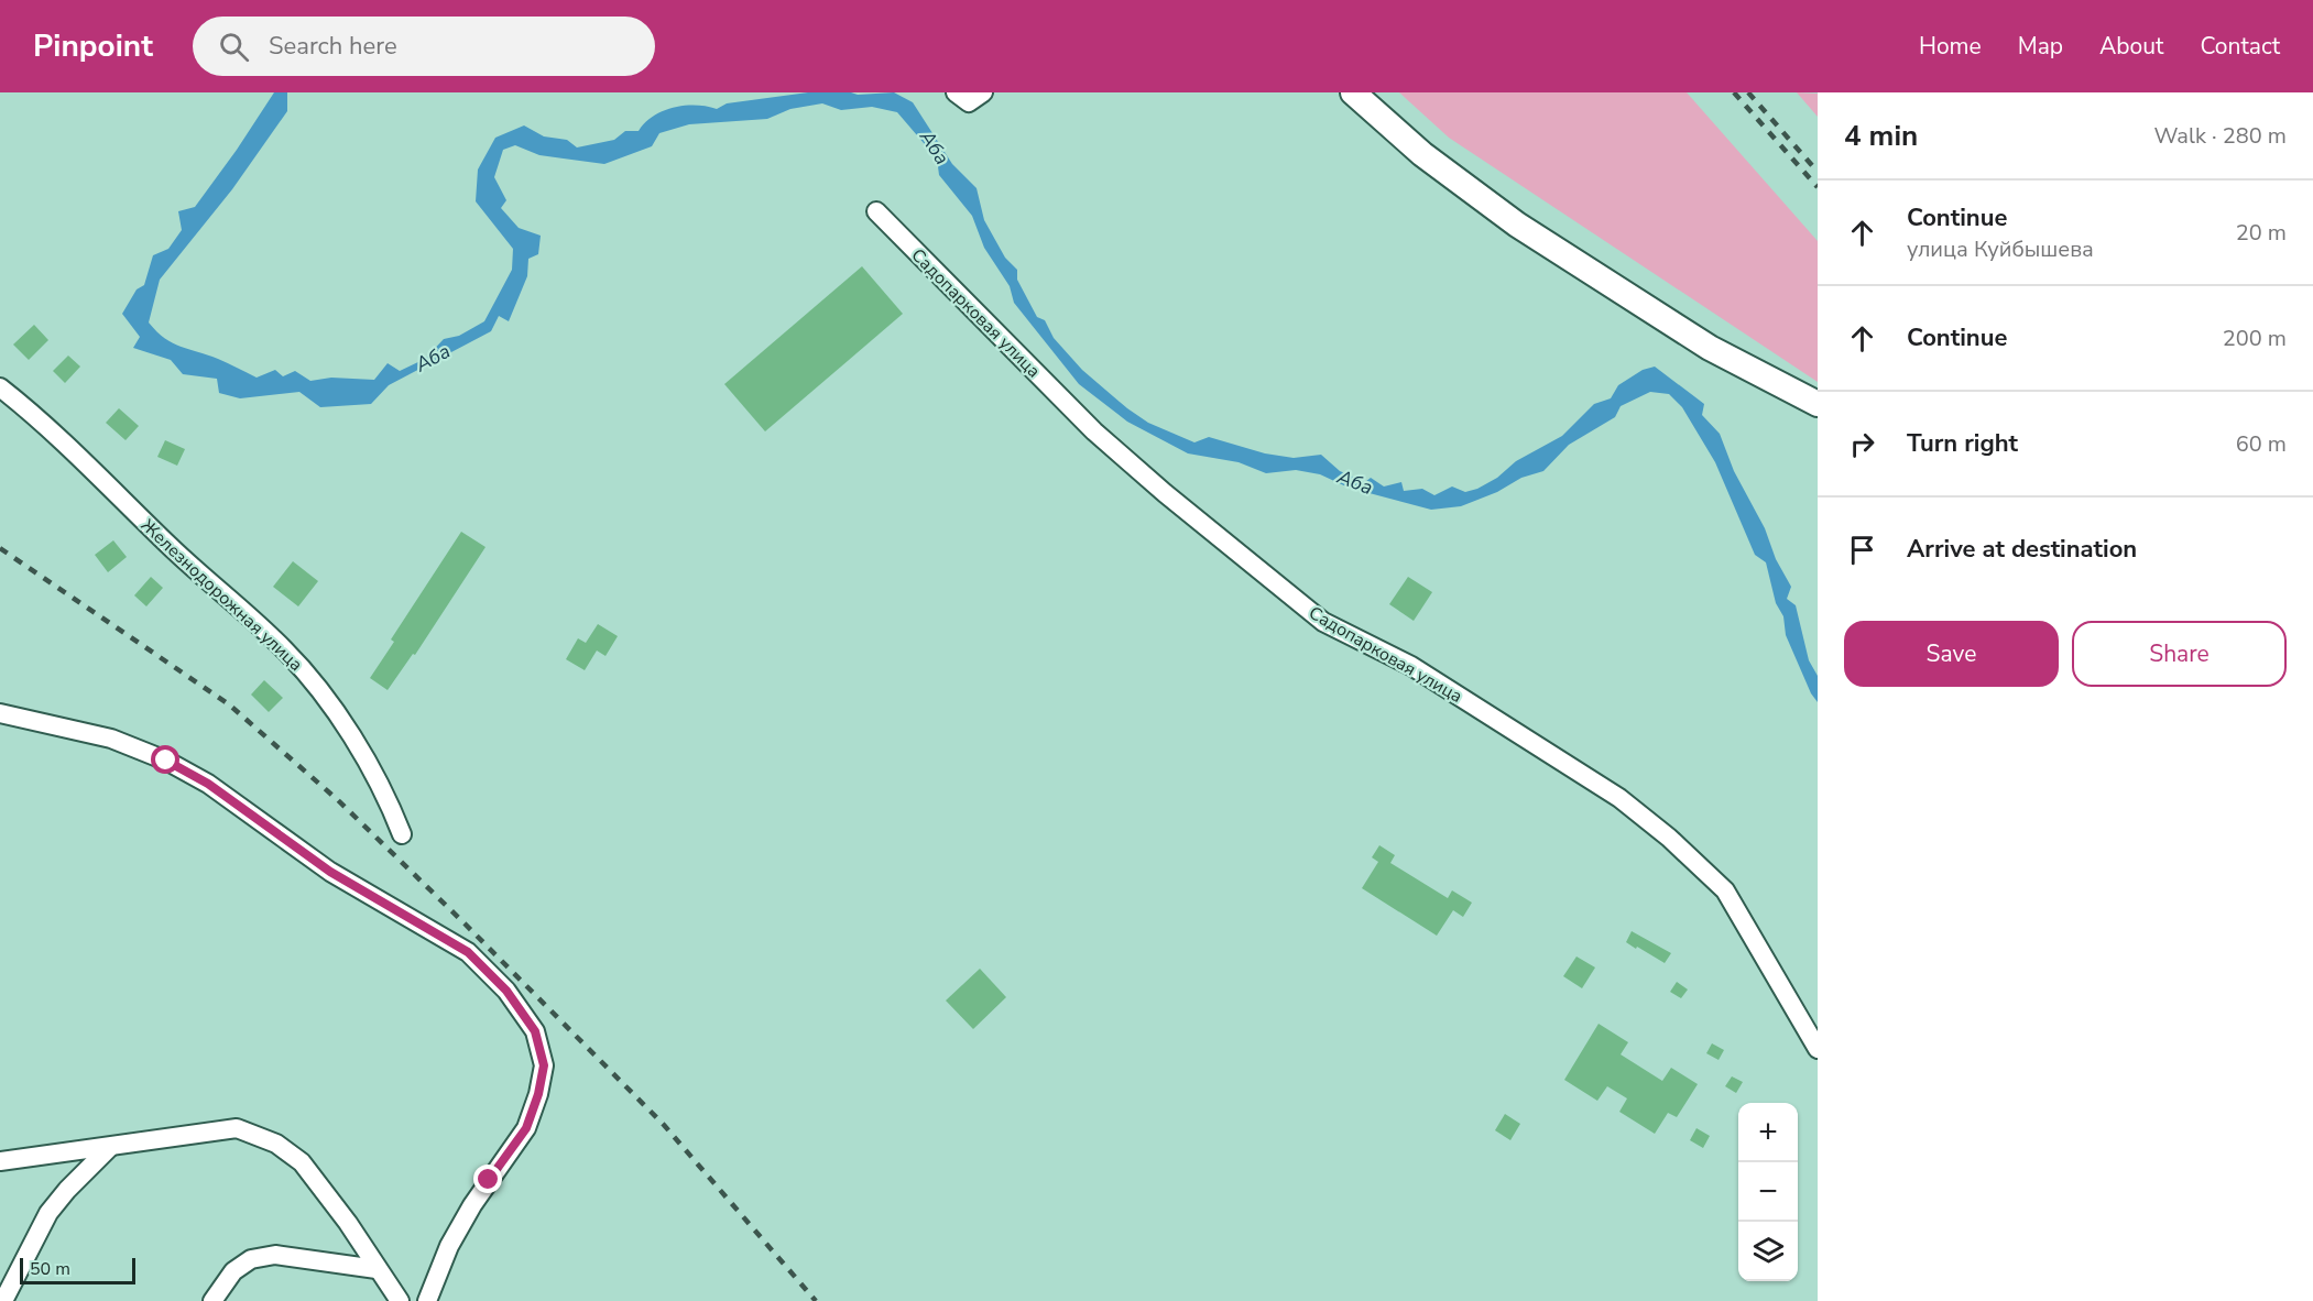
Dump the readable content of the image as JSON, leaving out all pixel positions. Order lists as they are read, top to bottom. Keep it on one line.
{"streets":{"street":["Садопарковая улица","Железнодорожная улица"]},"water":["Аба"],"scale_bar":"50 m","page":{"header":"Pinpoint","search":"Search here","nav":["Home","Map","About","Contact"],"heading":["4 min","Walk · 280 m"],"list":[["Continue","улица Куйбышева","20 m"],["Continue","200 m"],["Turn right","60 m"],"Arrive at destination"],"buttons":["Save","Share"],"map_buttons":["+","−"],"scale":"50 m"}}
